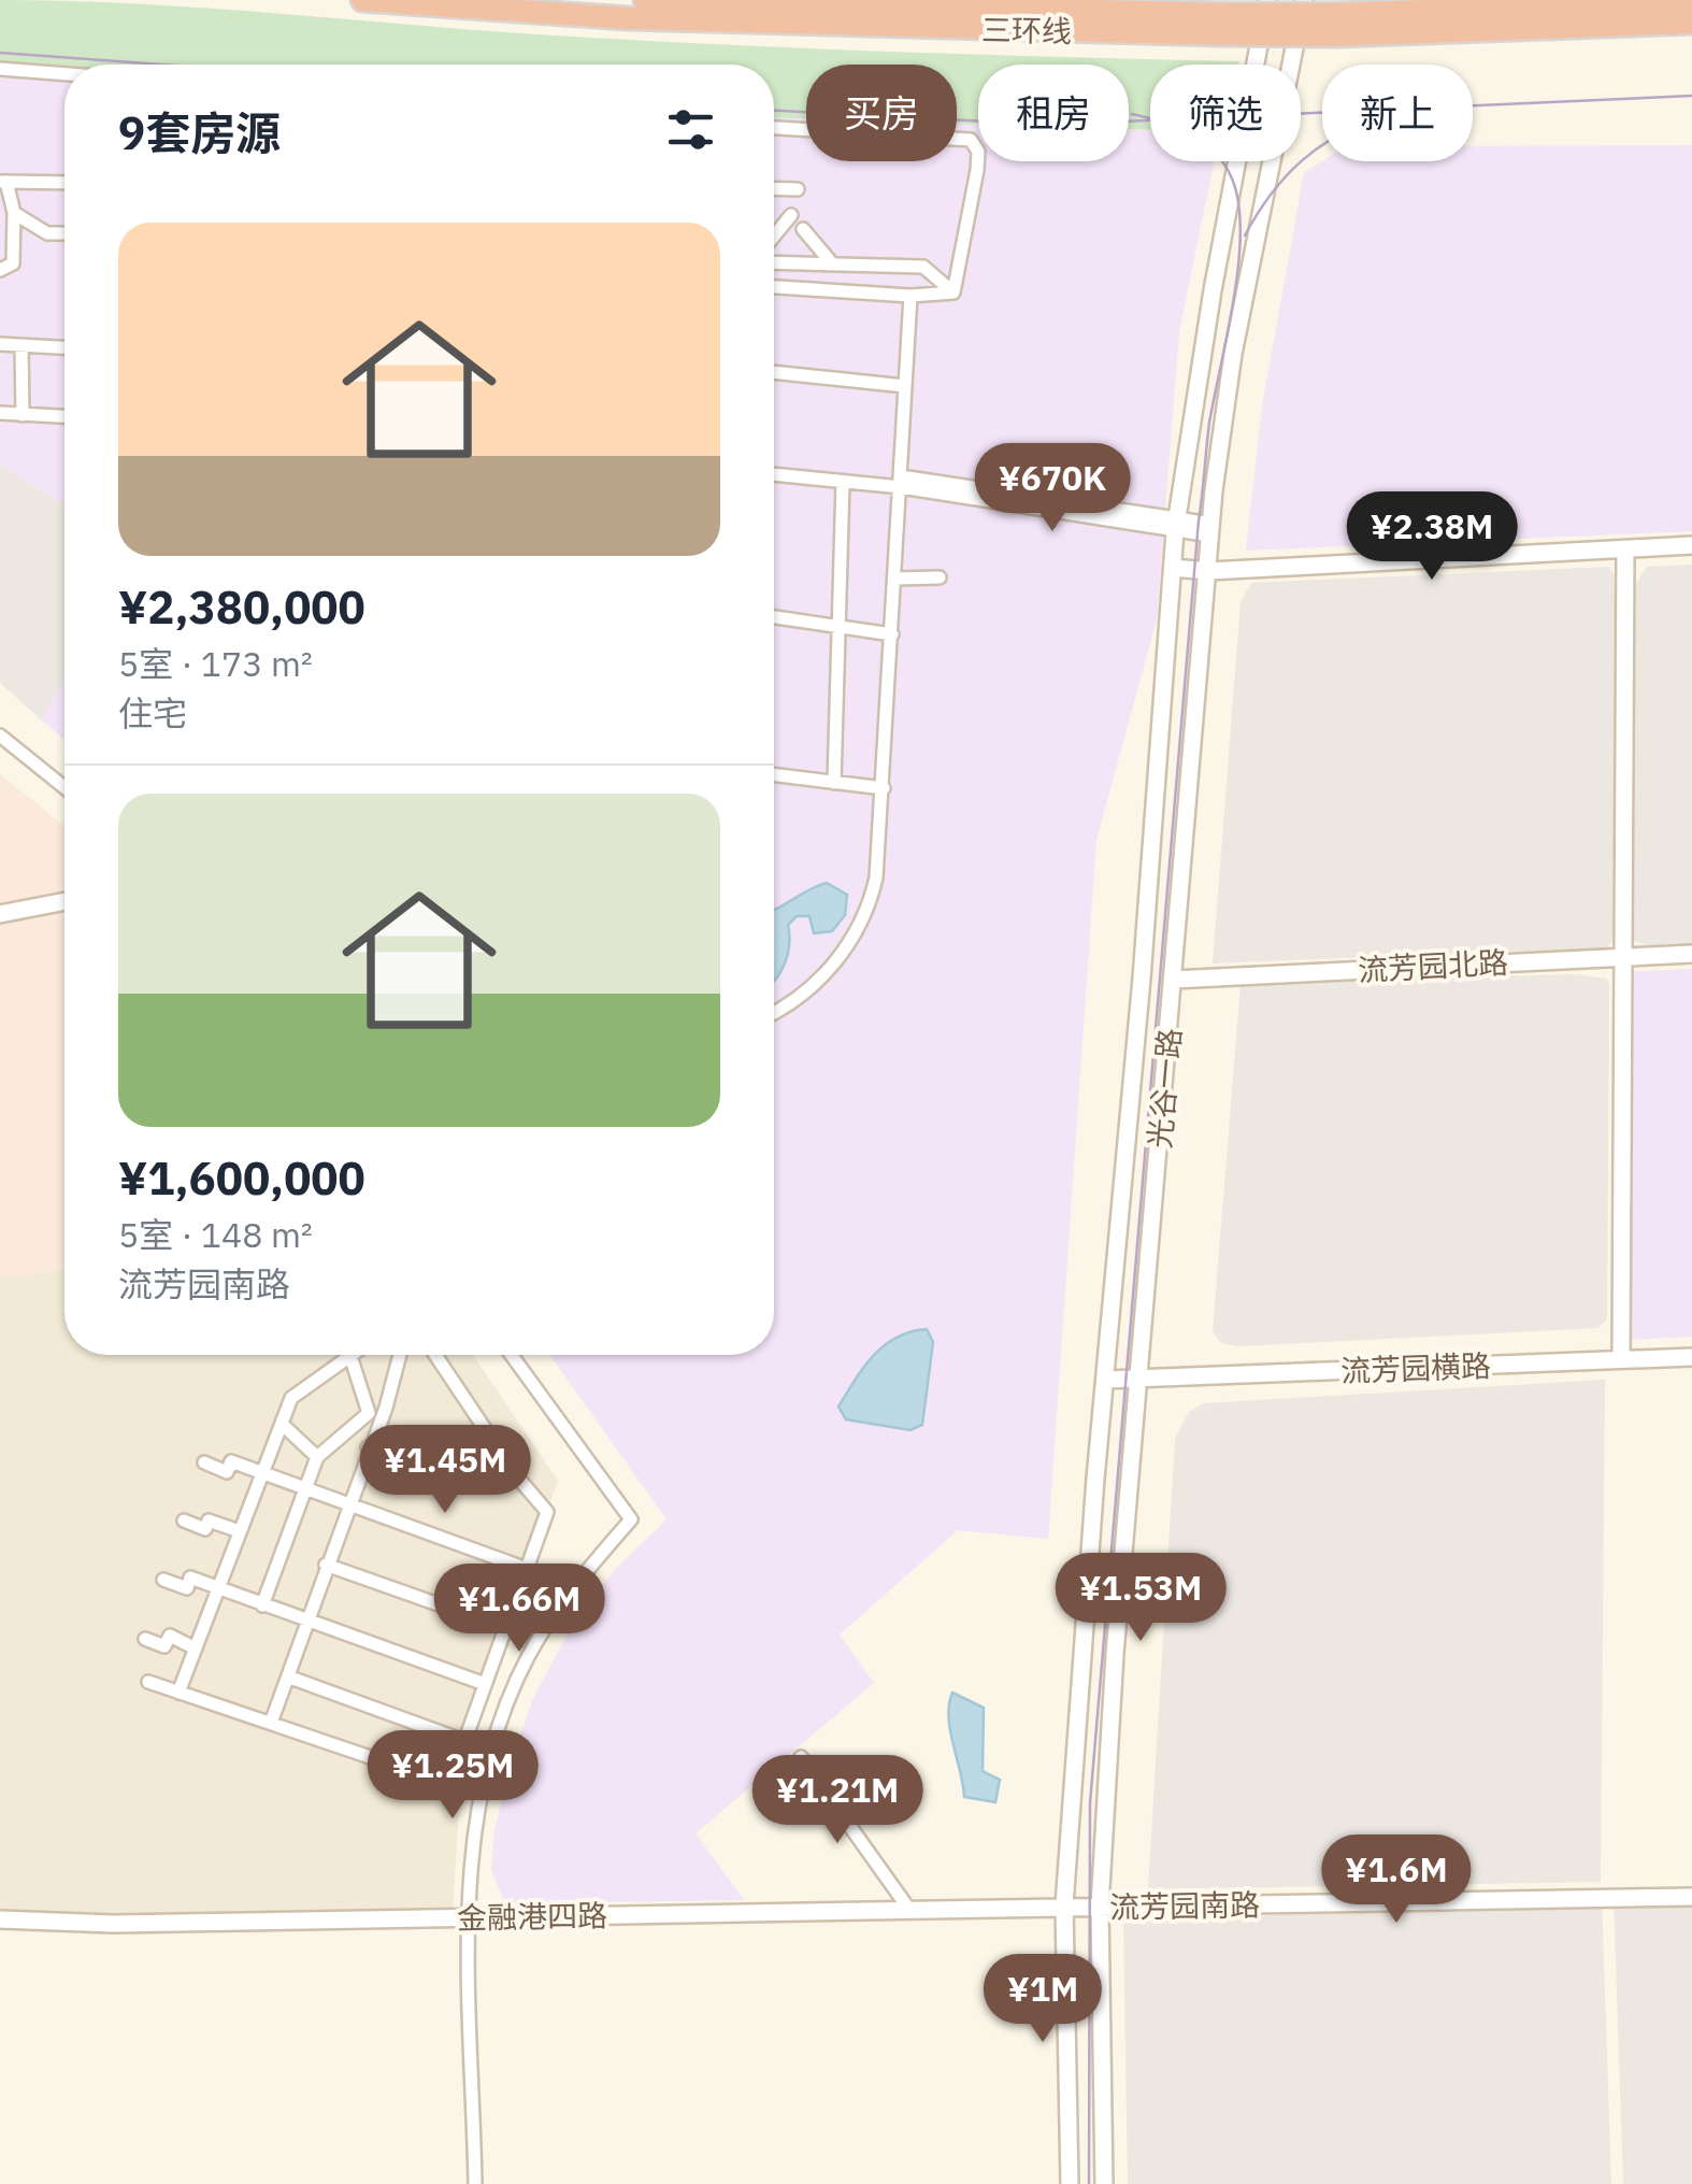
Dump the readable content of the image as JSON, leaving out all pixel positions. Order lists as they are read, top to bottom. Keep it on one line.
{"streets":{"highway":["三环线"],"main road":["流芳园北路","光谷一路","流芳园横路","流芳园南路","金融港四路"]},"crossings":[["流芳园北路","光谷一路"],["光谷一路","流芳园横路"],["光谷一路","流芳园南路"],["光谷一路","金融港四路"],["流芳园南路","金融港四路"]],"page":{"chip":["买房","租房","筛选","新上"],"heading":"9套房源","list":[{"name":"¥2,380,000","note":"5室 · 173 m² · 住宅"},{"name":"¥1,600,000","note":"5室 · 148 m² · 流芳园南路"}],"price":["¥670K","¥2.38M","¥1.45M","¥1.53M","¥1.66M","¥1.25M","¥1.21M","¥1.6M","¥1M"]}}
